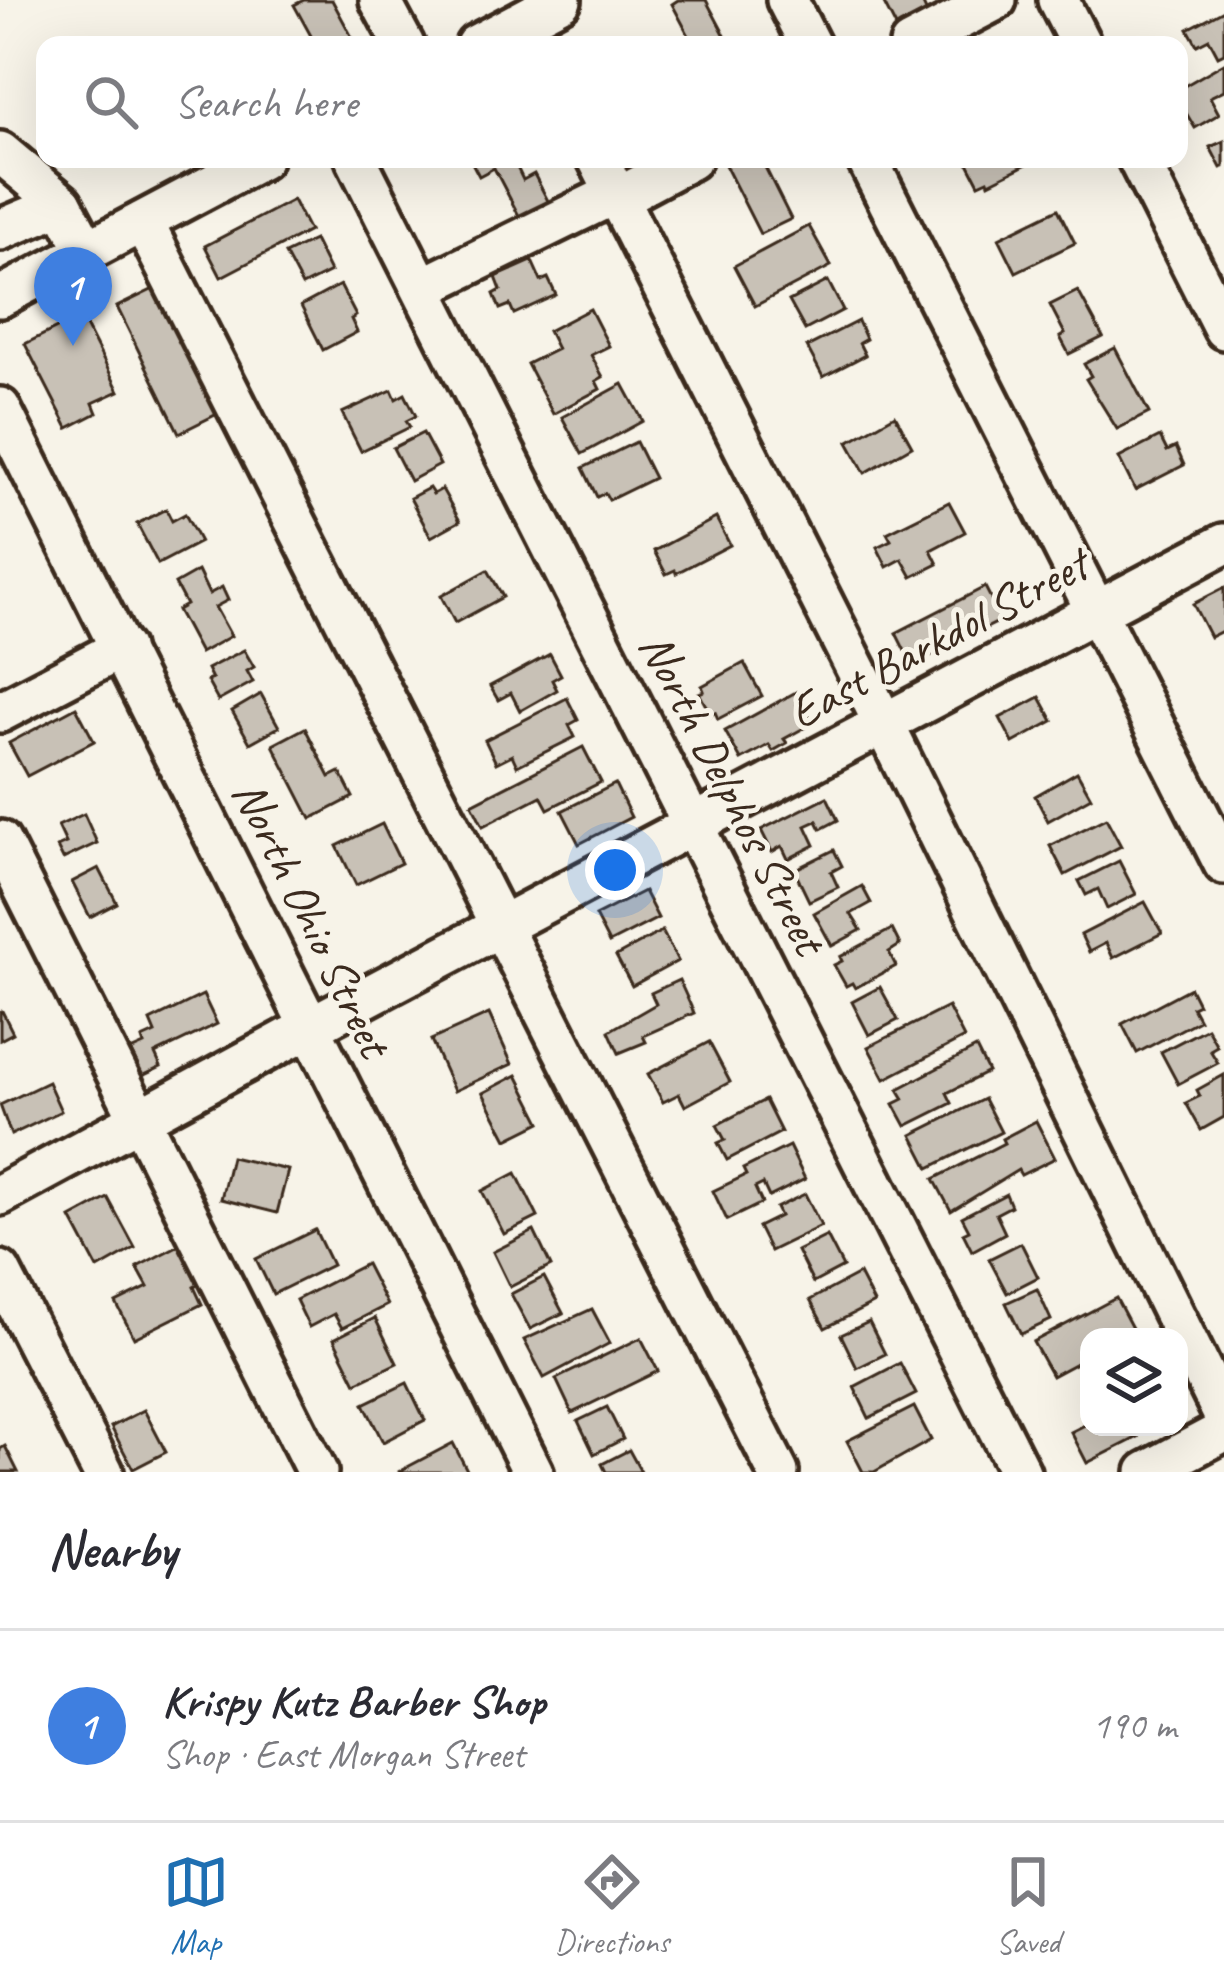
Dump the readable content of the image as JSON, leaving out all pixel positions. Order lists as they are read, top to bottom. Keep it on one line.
{"streets":{"street":["East Barkdol Street","North Delphos Street","North Ohio Street"]},"crossings":[["East Barkdol Street","North Delphos Street"],["East Barkdol Street","North Ohio Street"]],"page":{"search":"Search here","pins":"1","heading":"Nearby","list":[{"mark":"1","name":"Krispy Kutz Barber Shop","note":"Shop · East Morgan Street","value":"190 m"}],"nav":["Map","Directions","Saved"]}}
